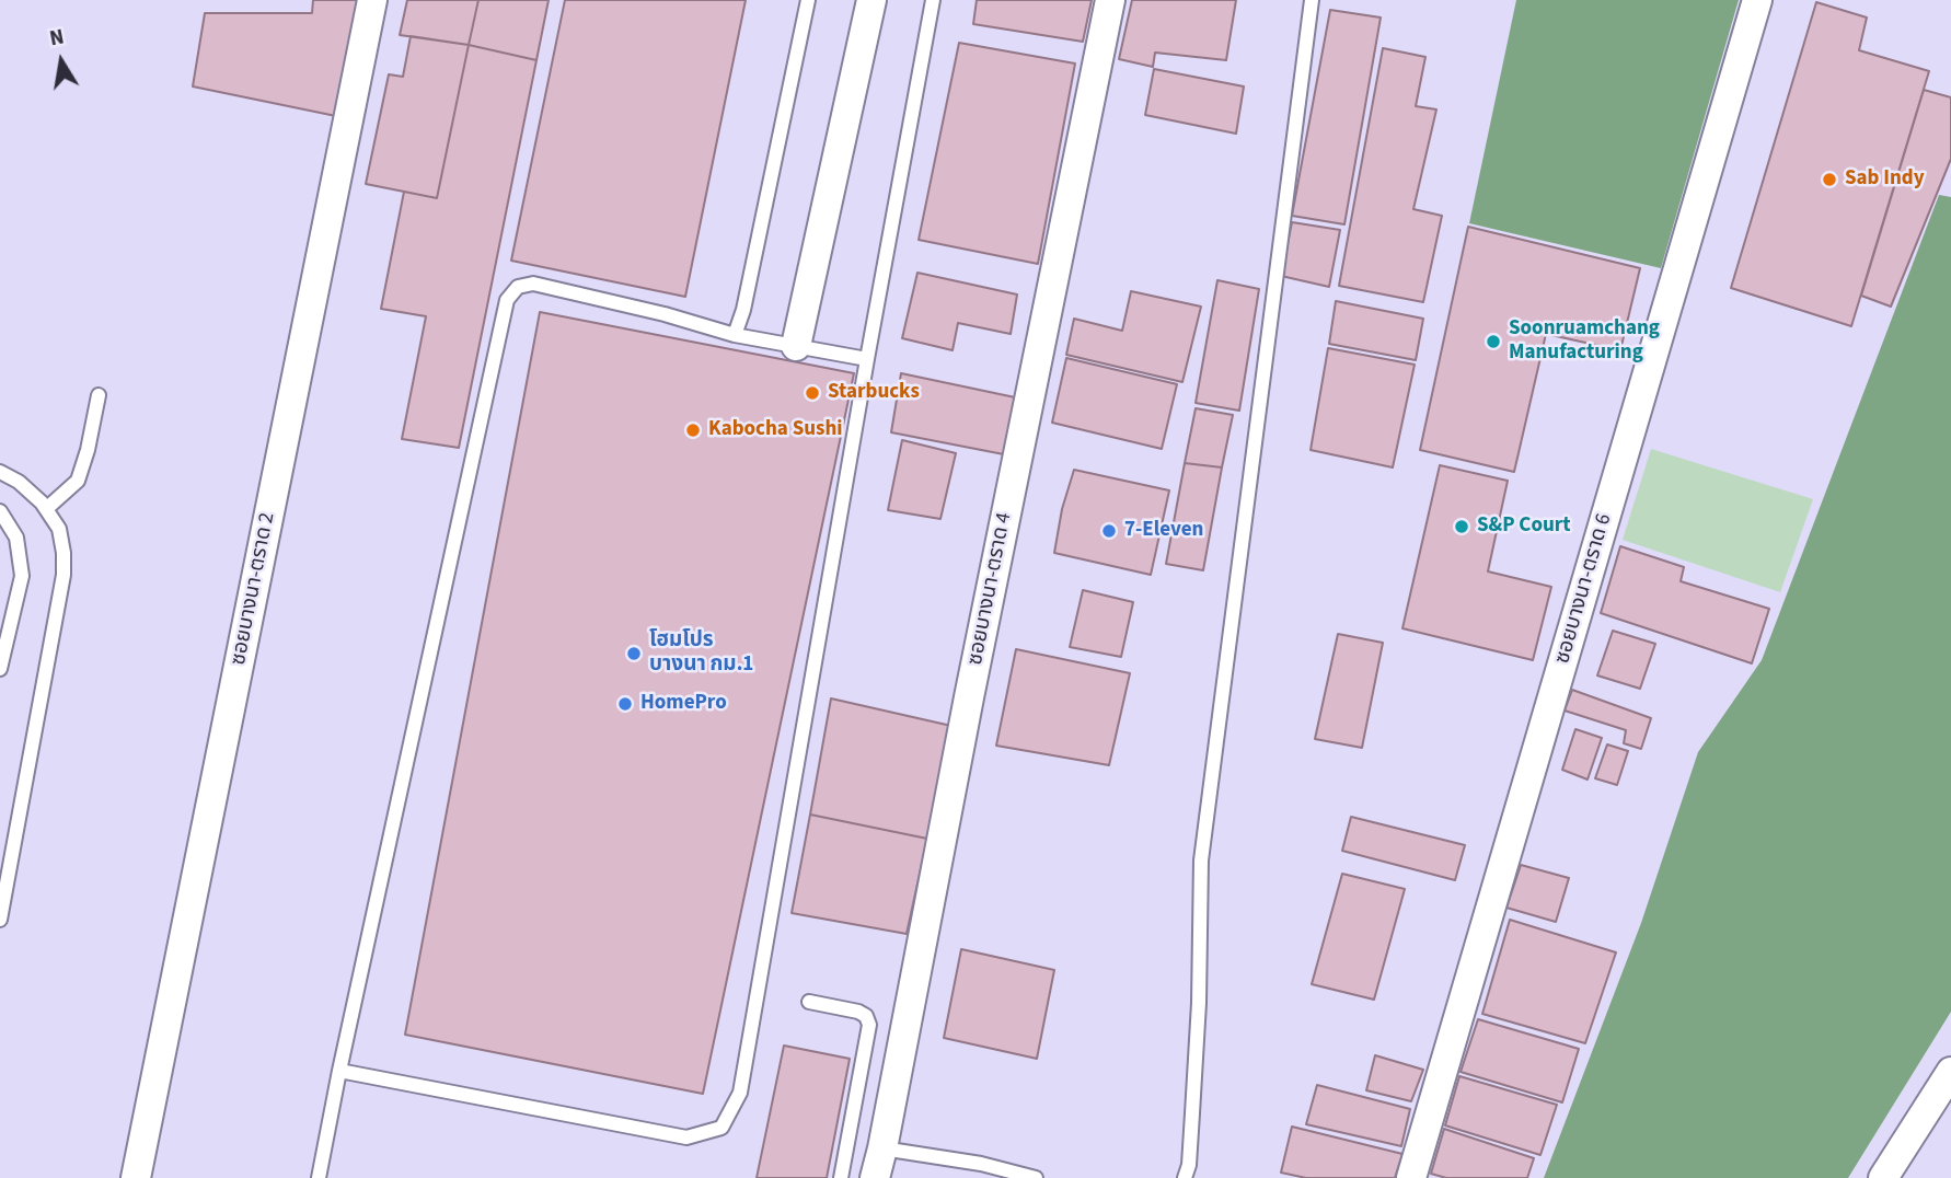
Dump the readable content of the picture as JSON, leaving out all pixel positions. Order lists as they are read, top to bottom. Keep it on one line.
{"streets":{"street":["ซอยบางนา-ตราด 2","ซอยบางนา-ตราด 4","ซอยบางนา-ตราด 6"]},"places":["Sab Indy","Soonruamchang Manufacturing","Starbucks","Kabocha Sushi","S&P Court","7-Eleven","โฮมโปร บางนา กม.1","HomePro"],"north":"top"}
